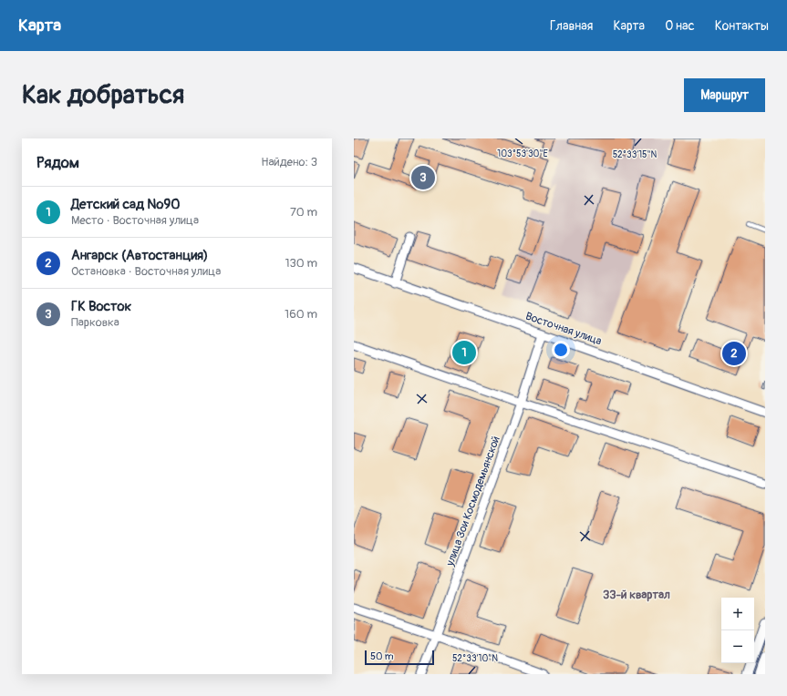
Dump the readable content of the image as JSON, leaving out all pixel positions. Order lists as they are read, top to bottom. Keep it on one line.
{"streets":{"street":["Восточная улица","улица Зои Космодемьянской"]},"crossings":[["Восточная улица","улица Зои Космодемьянской"]],"districts":["33-й квартал"],"scale_bar":"50 m","page":{"header":"Карта","nav":["Главная","Карта","О нас","Контакты"],"buttons":"Маршрут","title":"Как добраться","heading":["Рядом","Найдено: 3"],"pins":["3","1","2"],"list":[{"mark":"1","name":"Детский сад №90","note":"Место · Восточная улица","value":"70 m"},{"mark":"2","name":"Ангарск (Автостанция)","note":"Остановка · Восточная улица","value":"130 m"},{"mark":"3","name":"ГК Восток","note":"Парковка","value":"160 m"}],"map_buttons":["+","−"],"scale":"50 m"},"coordinates":["103°53'30\"E","52°33'15\"N","52°33'10\"N"]}
